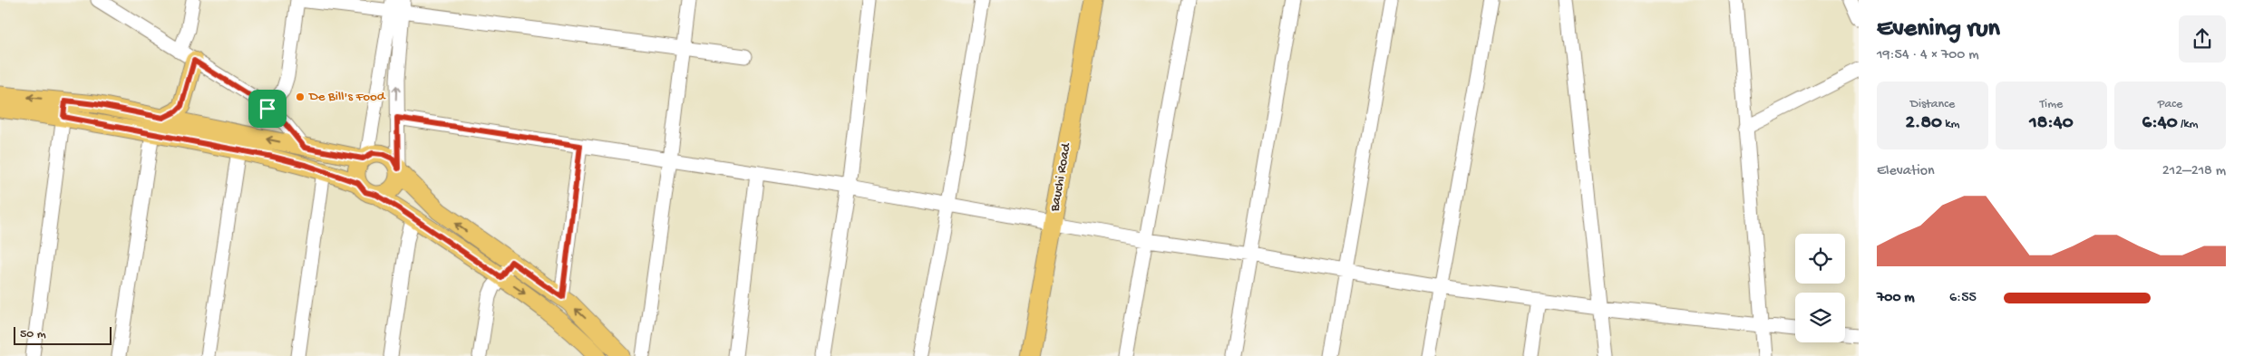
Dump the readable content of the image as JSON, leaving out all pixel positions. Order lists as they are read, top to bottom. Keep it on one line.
{"streets":{"highway":["Bauchi Road"]},"places":["De Bill's Food"],"scale_bar":"50 m","page":{"heading":["Evening run","19:54 · 4 × 700 m"],"stats":[["Distance","2.80 km"],["Time","18:40"],["Pace","6:40 /km"]],"chart":["Elevation","212–218 m"],"list":[{"name":"700 m","note":"6:55"}],"scale":"50 m"}}
